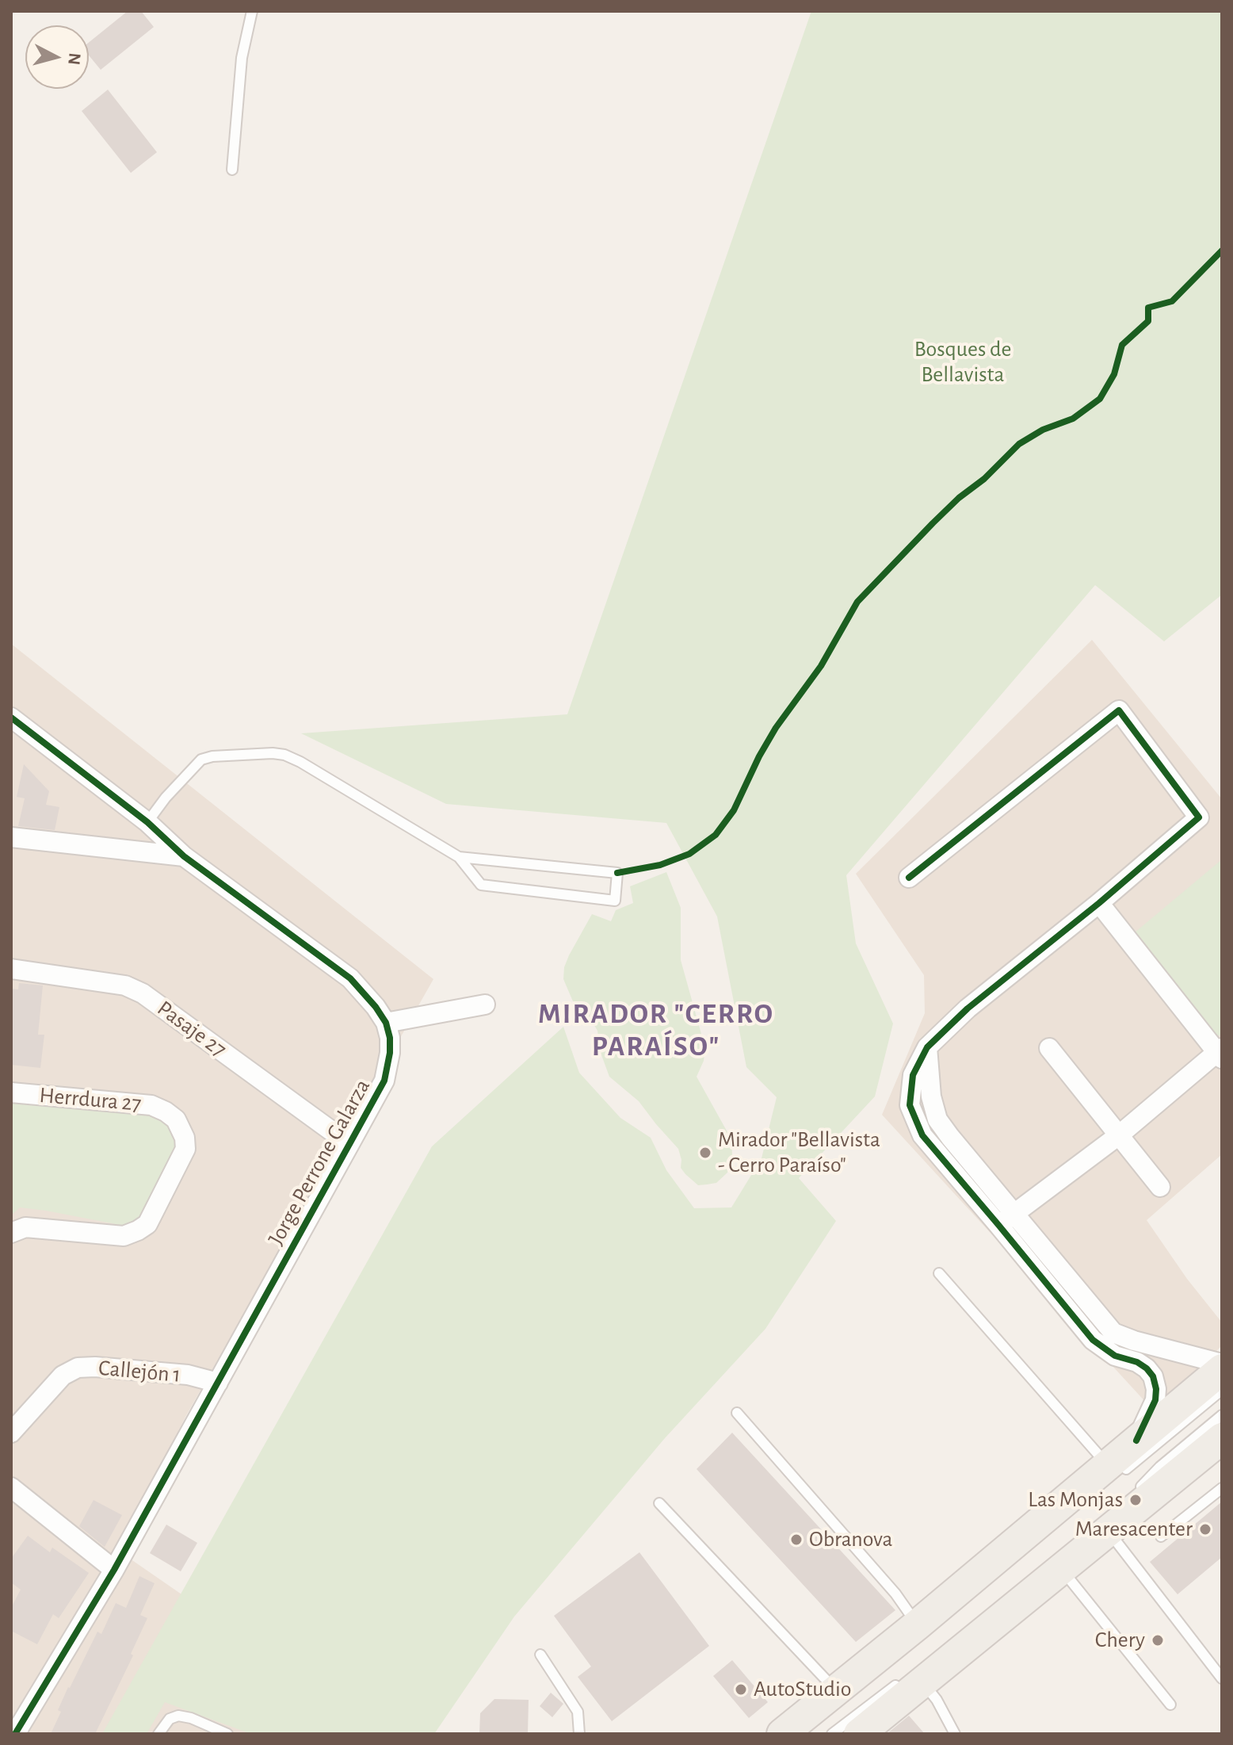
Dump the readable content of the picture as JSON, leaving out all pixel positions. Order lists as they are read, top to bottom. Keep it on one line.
{"streets":{"street":["Pasaje 27","Herrdura 27","Jorge Perrone Galarza","Callejón 1"]},"crossings":[["Pasaje 27","Jorge Perrone Galarza"],["Jorge Perrone Galarza","Callejón 1"]],"districts":["MIRADOR \"CERRO PARAÍSO\""],"parks":["Bosques de Bellavista"],"places":["Mirador \"Bellavista - Cerro Paraíso\"","Las Monjas","Maresacenter","Obranova","Chery","AutoStudio"],"north":"right"}
